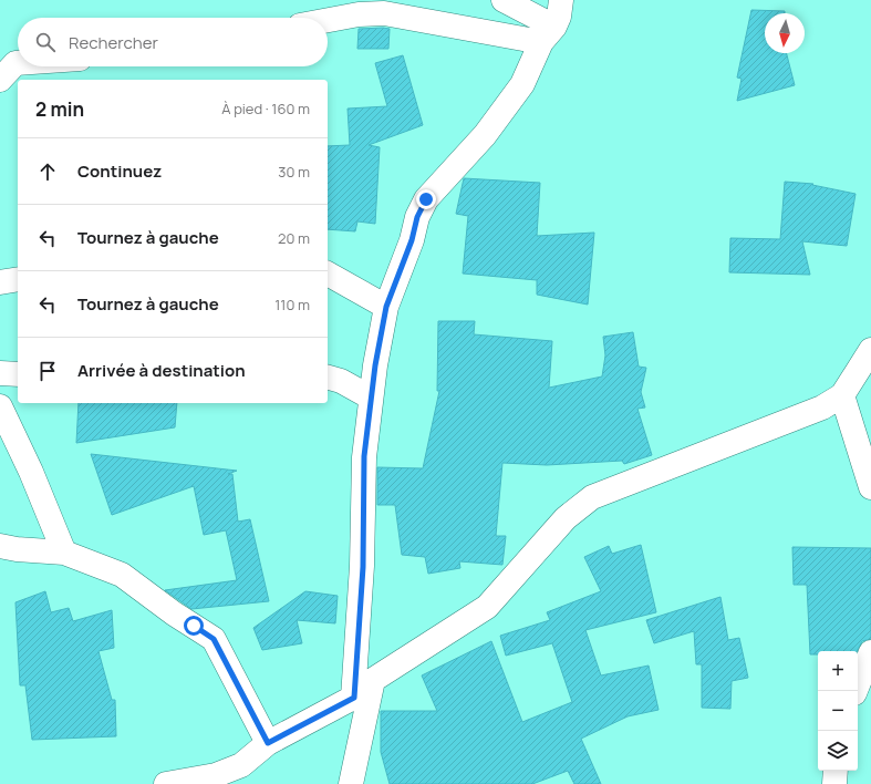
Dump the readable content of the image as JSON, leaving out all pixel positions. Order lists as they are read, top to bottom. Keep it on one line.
{"north":"bottom","page":{"search":"Rechercher","heading":["2 min","À pied · 160 m"],"list":[["Continuez","30 m"],["Tournez à gauche","20 m"],["Tournez à gauche","110 m"],"Arrivée à destination"],"map_buttons":["+","−"]}}
